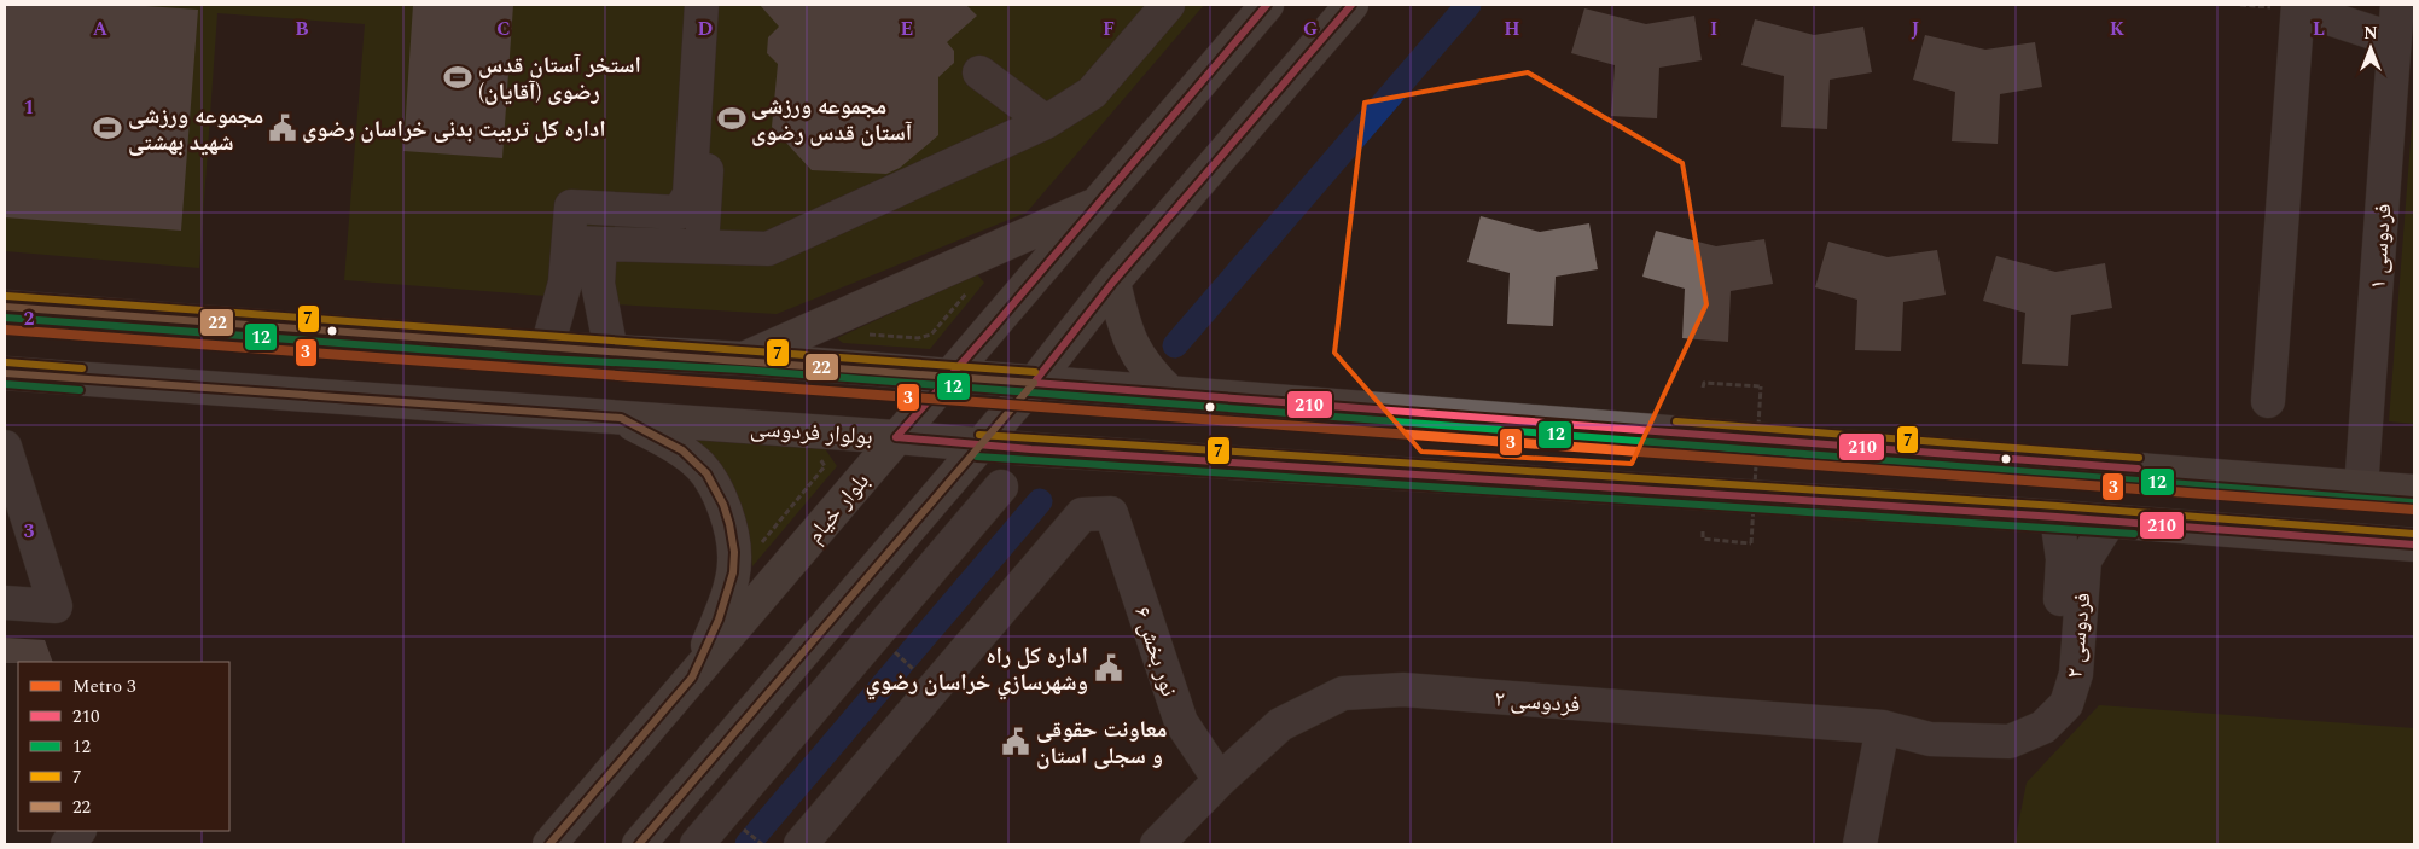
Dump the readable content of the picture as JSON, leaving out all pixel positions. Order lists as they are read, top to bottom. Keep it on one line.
{"streets":{"main road":["بولوار فردوسی","بلوار خیام"],"street":["فردوسی ۱","فردوسی ۲","نور بخش ۶"]},"crossings":[["بولوار فردوسی","بلوار خیام"],["بولوار فردوسی","فردوسی ۲"],["فردوسی ۲","نور بخش ۶"]],"places":{"sports":["استخر آستان قدس رضوی (آقایان)","مجموعه ورزشی آستان قدس رضوی","مجموعه ورزشی شهید بهشتی"],"public building":["اداره کل تربیت بدنی خراسان رضوی","اداره كل راه وشهرسازي خراسان رضوي","معاونت حقوقی و سجلی استان"]},"lines":["transit line 210","transit line 7","transit line 22","transit line 12","metro line 3"],"legend":["Metro 3","210","12","7","22"],"north":"top","grid":{"columns":["A","B","C","D","E","F","G","H","I","J","K","L"],"rows":["1","2","3"]}}
